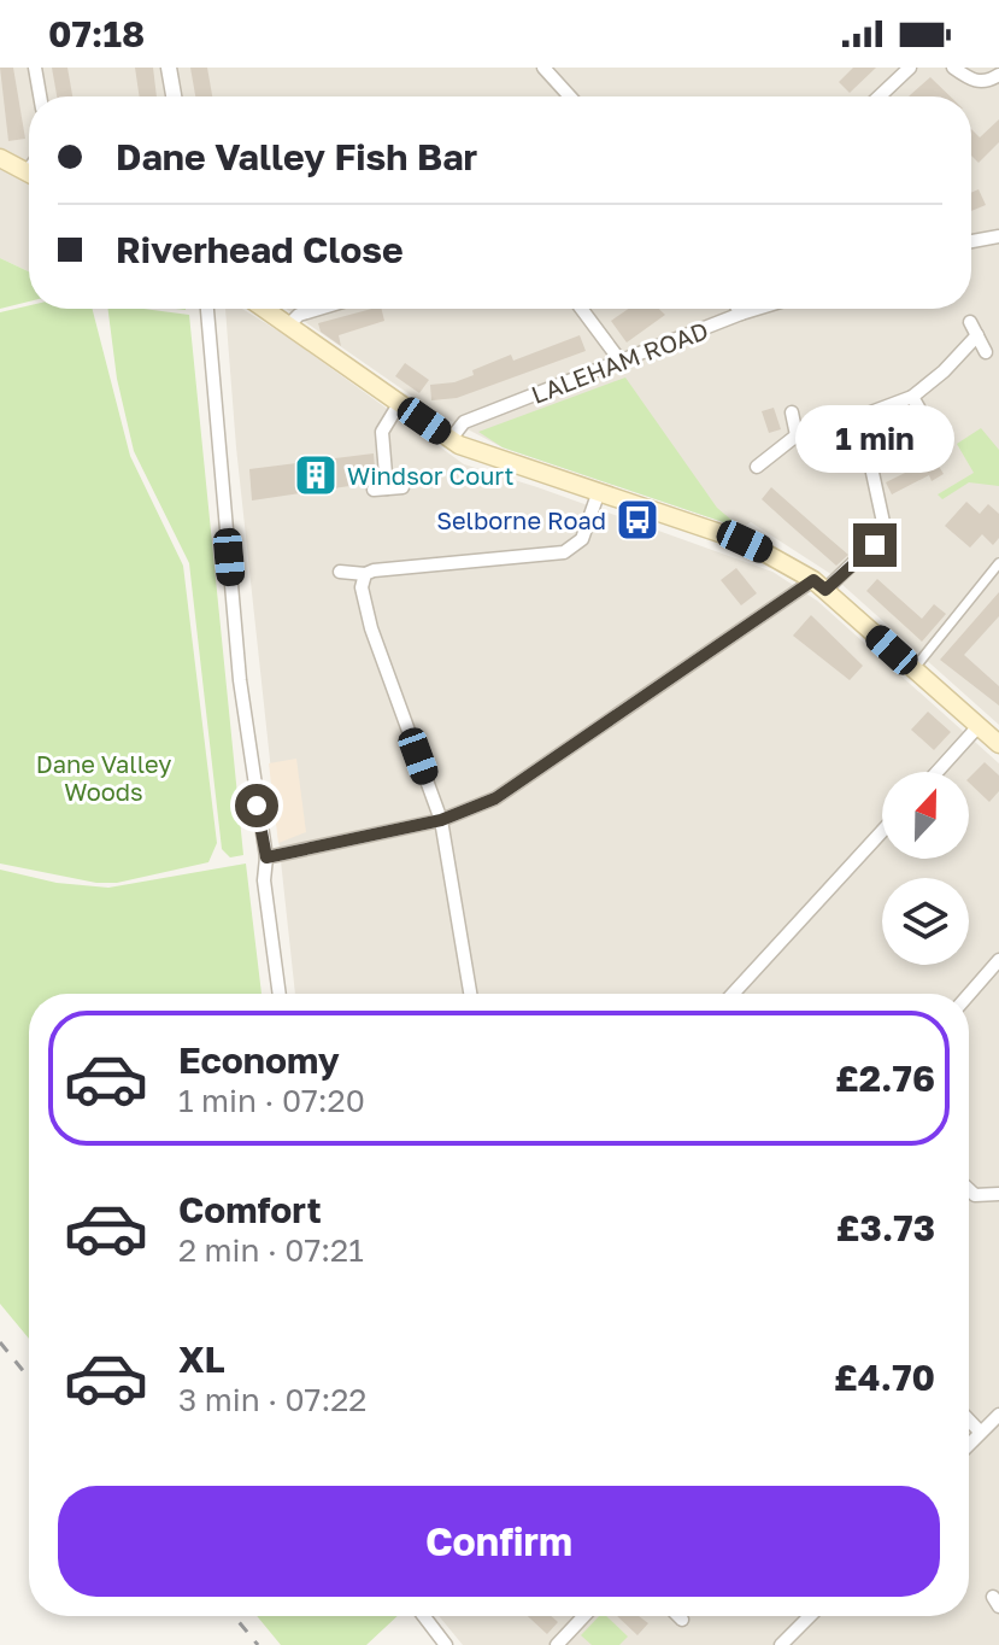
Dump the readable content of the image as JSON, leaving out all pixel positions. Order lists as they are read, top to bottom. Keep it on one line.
{"streets":{"street":["LALEHAM ROAD"]},"parks":["Dane Valley Woods"],"places":{"building":["Windsor Court"],"bus stop":["Selborne Road"]},"north":"top","page":{"status":"07:18","banner":["Dane Valley Fish Bar","Riverhead Close"],"bubble":"1 min","list":[{"name":"Economy","note":"1 min · 07:20","value":"£2.76"},{"name":"Comfort","note":"2 min · 07:21","value":"£3.73"},{"name":"XL","note":"3 min · 07:22","value":"£4.70"}],"buttons":"Confirm"}}
